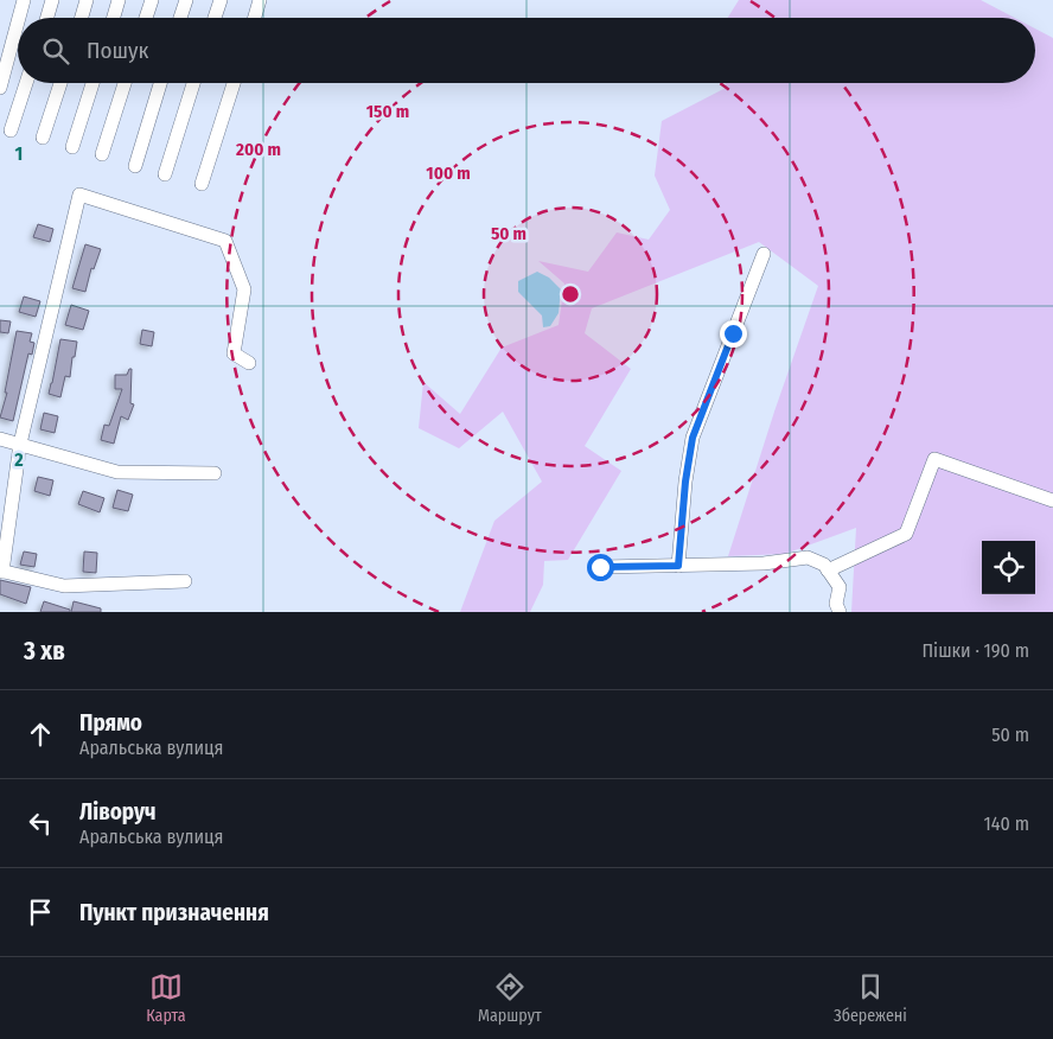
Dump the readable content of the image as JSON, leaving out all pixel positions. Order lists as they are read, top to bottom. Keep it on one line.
{"page":{"search":"Пошук","heading":["3 хв","Пішки · 190 m"],"list":[["Прямо","Аральська вулиця","50 m"],["Ліворуч","Аральська вулиця","140 m"],"Пункт призначення"],"nav":["Карта","Маршрут","Збережені"]},"grid":{"rows":["1","2"]},"rings":["150 m","200 m","100 m","50 m"]}
